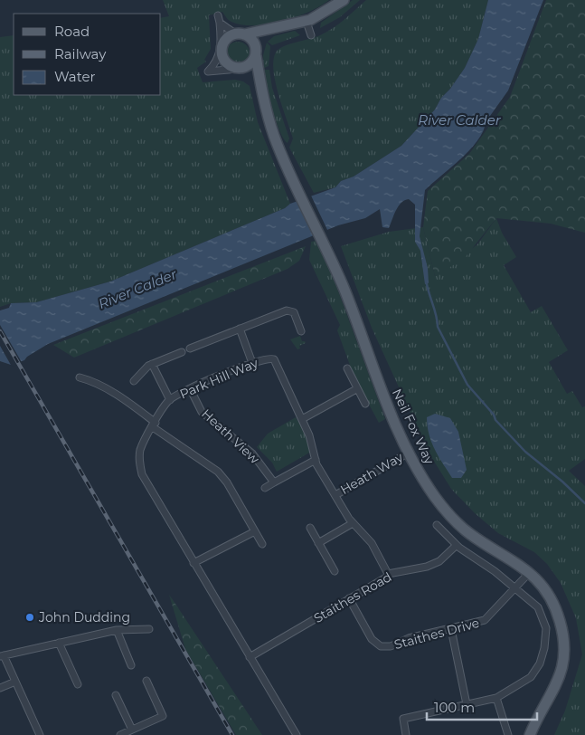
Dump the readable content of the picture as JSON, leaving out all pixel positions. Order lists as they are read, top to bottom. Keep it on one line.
{"streets":{"main road":["Neil Fox Way"],"street":["Park Hill Way","Heath View","Heath Way","Staithes Road","Staithes Drive"]},"crossings":[["Park Hill Way","Heath View"],["Park Hill Way","Heath Way"],["Park Hill Way","Staithes Road"],["Neil Fox Way","Heath Way"],["Neil Fox Way","Staithes Drive"],["Staithes Road","Staithes Drive"]],"water":["River Calder"],"places":["John Dudding"],"legend":["Road","Railway","Water"],"scale_bar":"100 m"}
